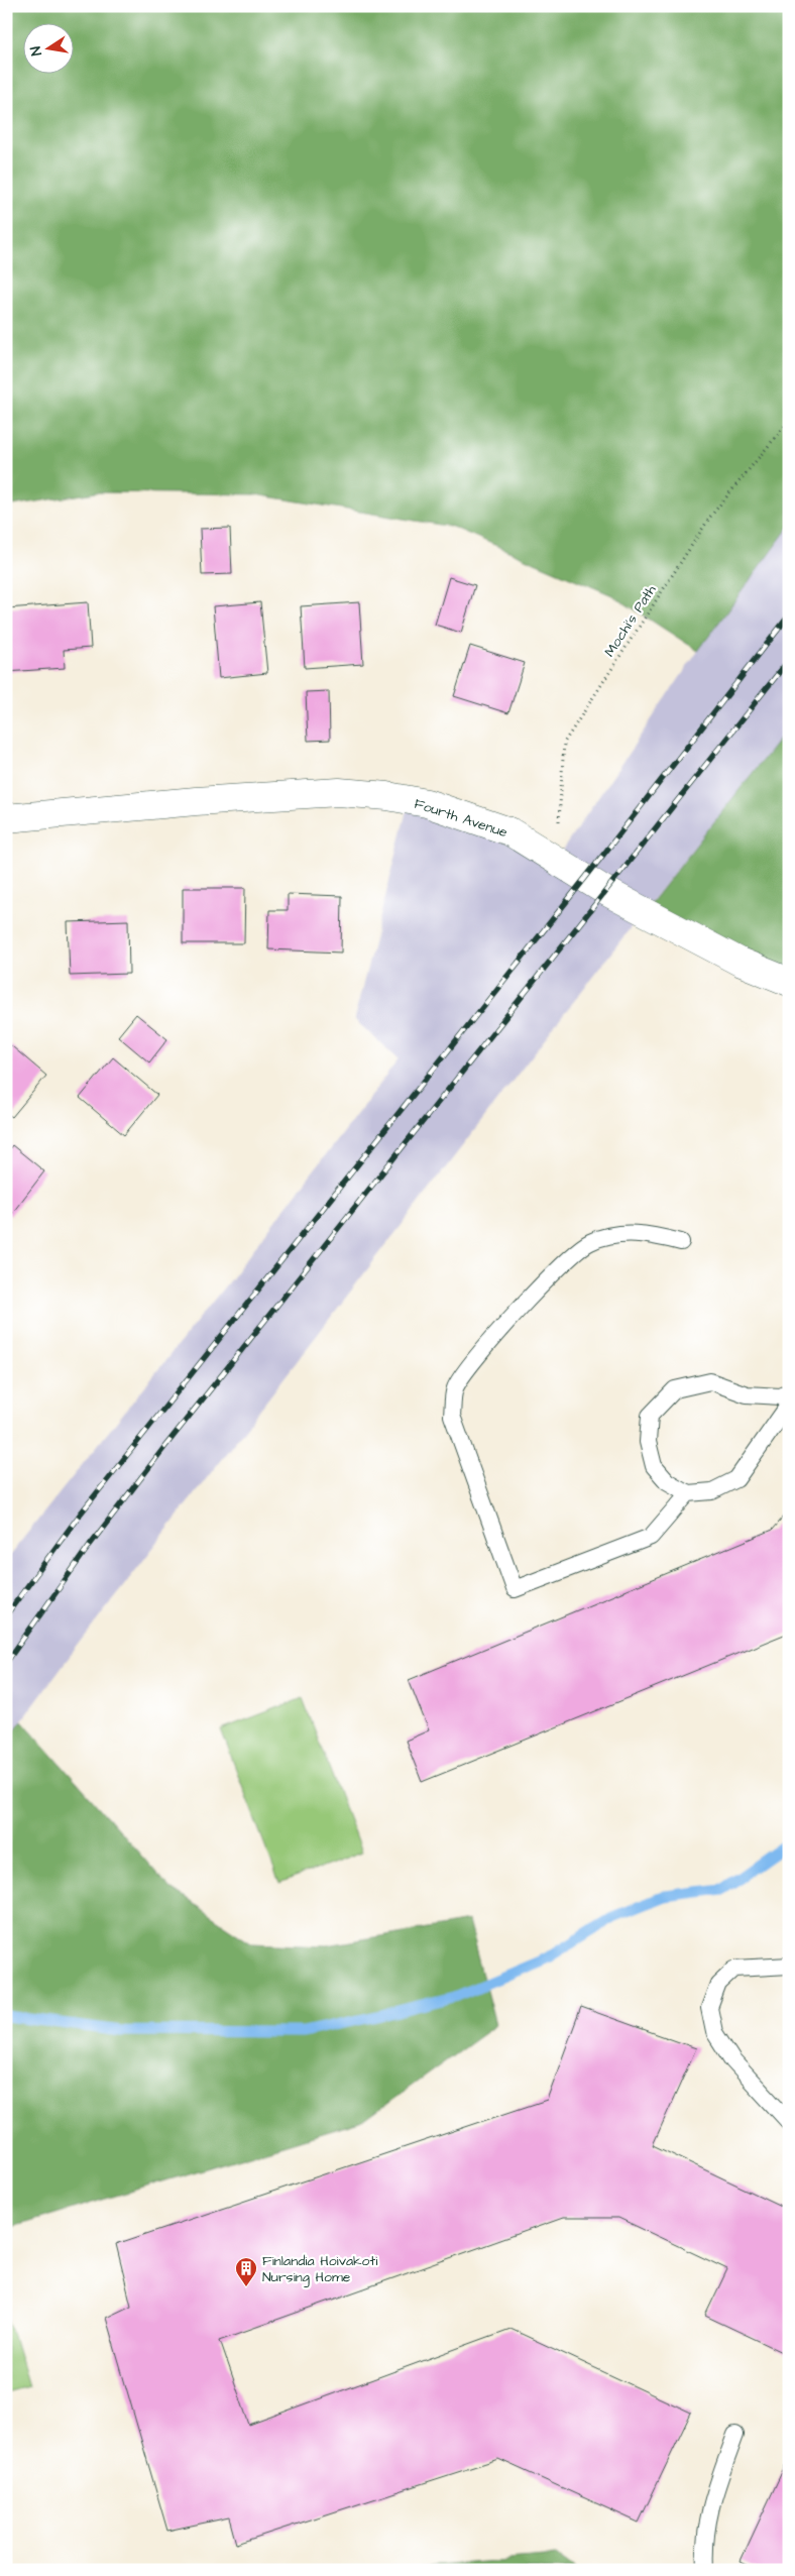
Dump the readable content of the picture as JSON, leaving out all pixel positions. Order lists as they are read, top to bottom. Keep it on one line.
{"streets":{"street":["Fourth Avenue"],"path":["Mochi's Path"]},"crossings":[["Mochi's Path","Fourth Avenue"]],"places":{"building":["Finlandia Hoivakoti Nursing Home"]},"north":"left"}
